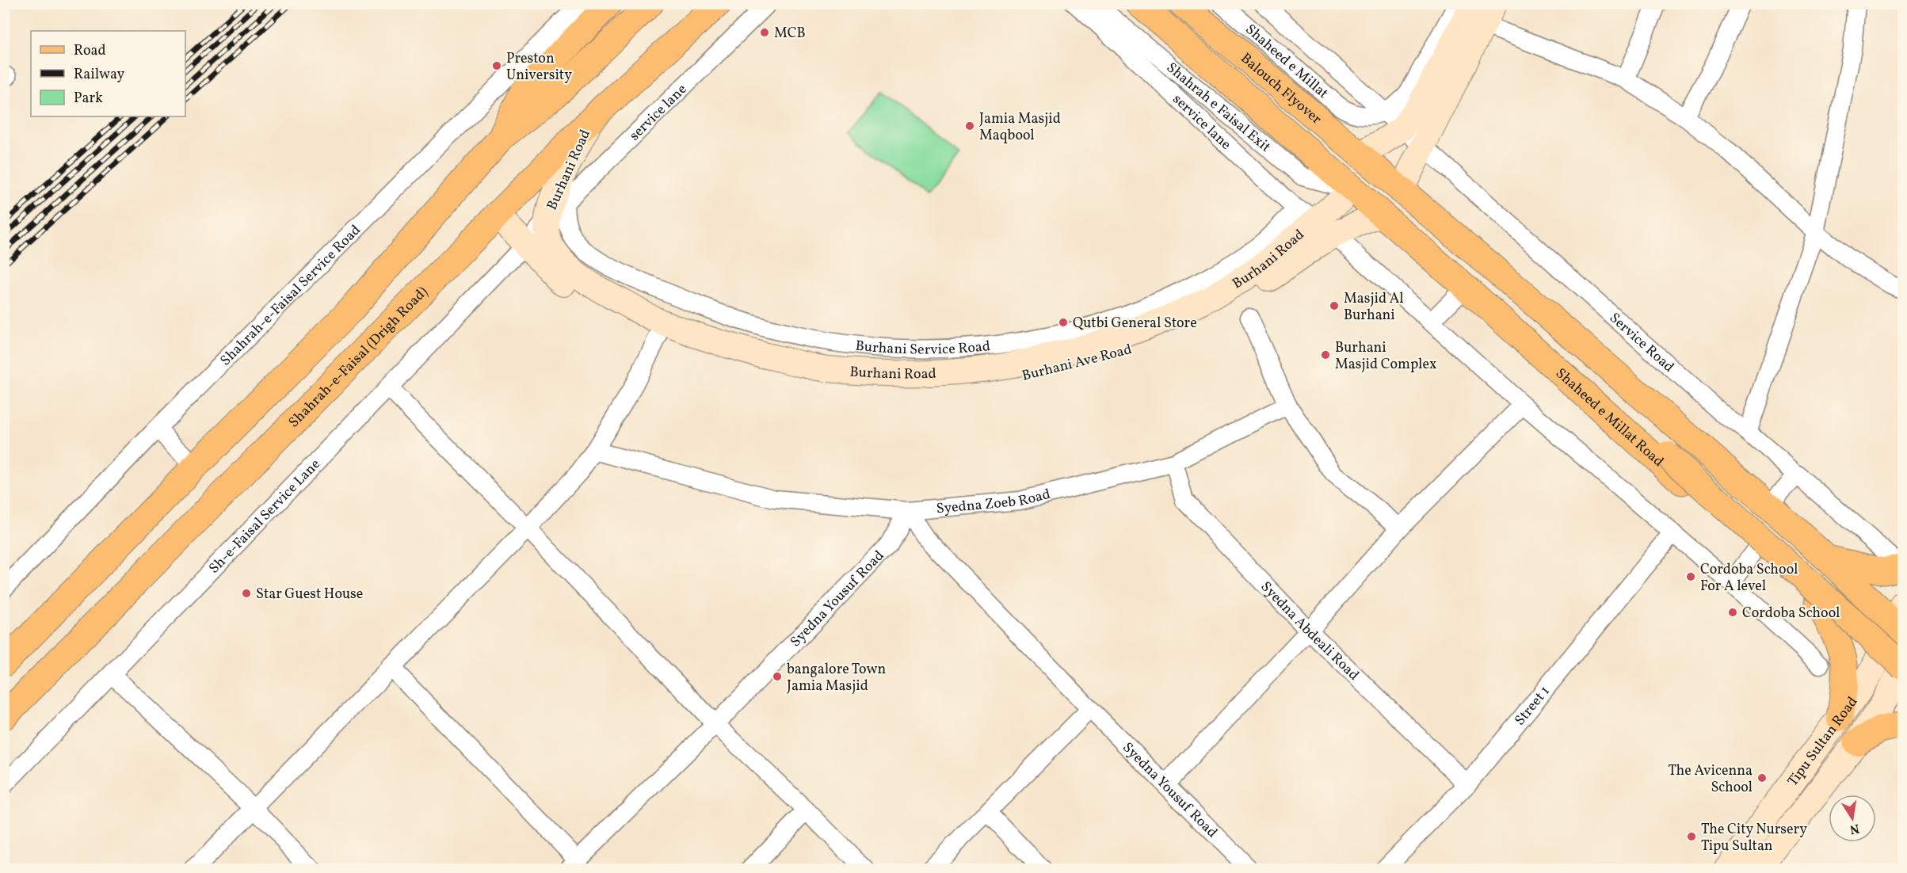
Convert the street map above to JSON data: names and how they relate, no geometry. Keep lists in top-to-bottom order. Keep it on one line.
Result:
{"streets":{"main road":["Balouch Flyover","Shahrah-e-Faisal (Drigh Road)","Shaheed e Millat Road"],"street":["Shaheed e Millat","Shahrah e Faisal Exit","service lane","Burhani Road","Shahrah-e-Faisal Service Road","Service Road","Burhani Service Road","Burhani Ave Road","Syedna Zoeb Road","Sh-e-Faisal Service Lane","Syedna Yousuf Road","Syedna Abdeali Road","Street 1","Tipu Sultan Road"]},"crossings":[["Shaheed e Millat","Service Road"],["Balouch Flyover","Shaheed e Millat Road"],["Shahrah e Faisal Exit","Burhani Road"],["Shahrah e Faisal Exit","Shaheed e Millat Road"],["service lane","Burhani Road"],["service lane","Burhani Service Road"],["service lane","Burhani Ave Road"],["service lane","Sh-e-Faisal Service Lane"],["service lane","Street 1"],["Burhani Road","Shahrah-e-Faisal (Drigh Road)"],["Burhani Road","Burhani Ave Road"],["Burhani Road","Shaheed e Millat Road"],["Burhani Ave Road","Shaheed e Millat Road"],["Shaheed e Millat Road","Tipu Sultan Road"],["Syedna Zoeb Road","Syedna Yousuf Road"],["Syedna Zoeb Road","Syedna Abdeali Road"],["Syedna Abdeali Road","Street 1"]],"places":["MCB","Preston University","Jamia Masjid Maqbool","Masjid Al Burhani","Qutbi General Store","Burhani Masjid Complex","Cordoba School For A level","Star Guest House","Cordoba School","bangalore Town Jamia Masjid","The Avicenna School","The City Nursery Tipu Sultan"],"legend":["Road","Railway","Park"],"north":"bottom"}
